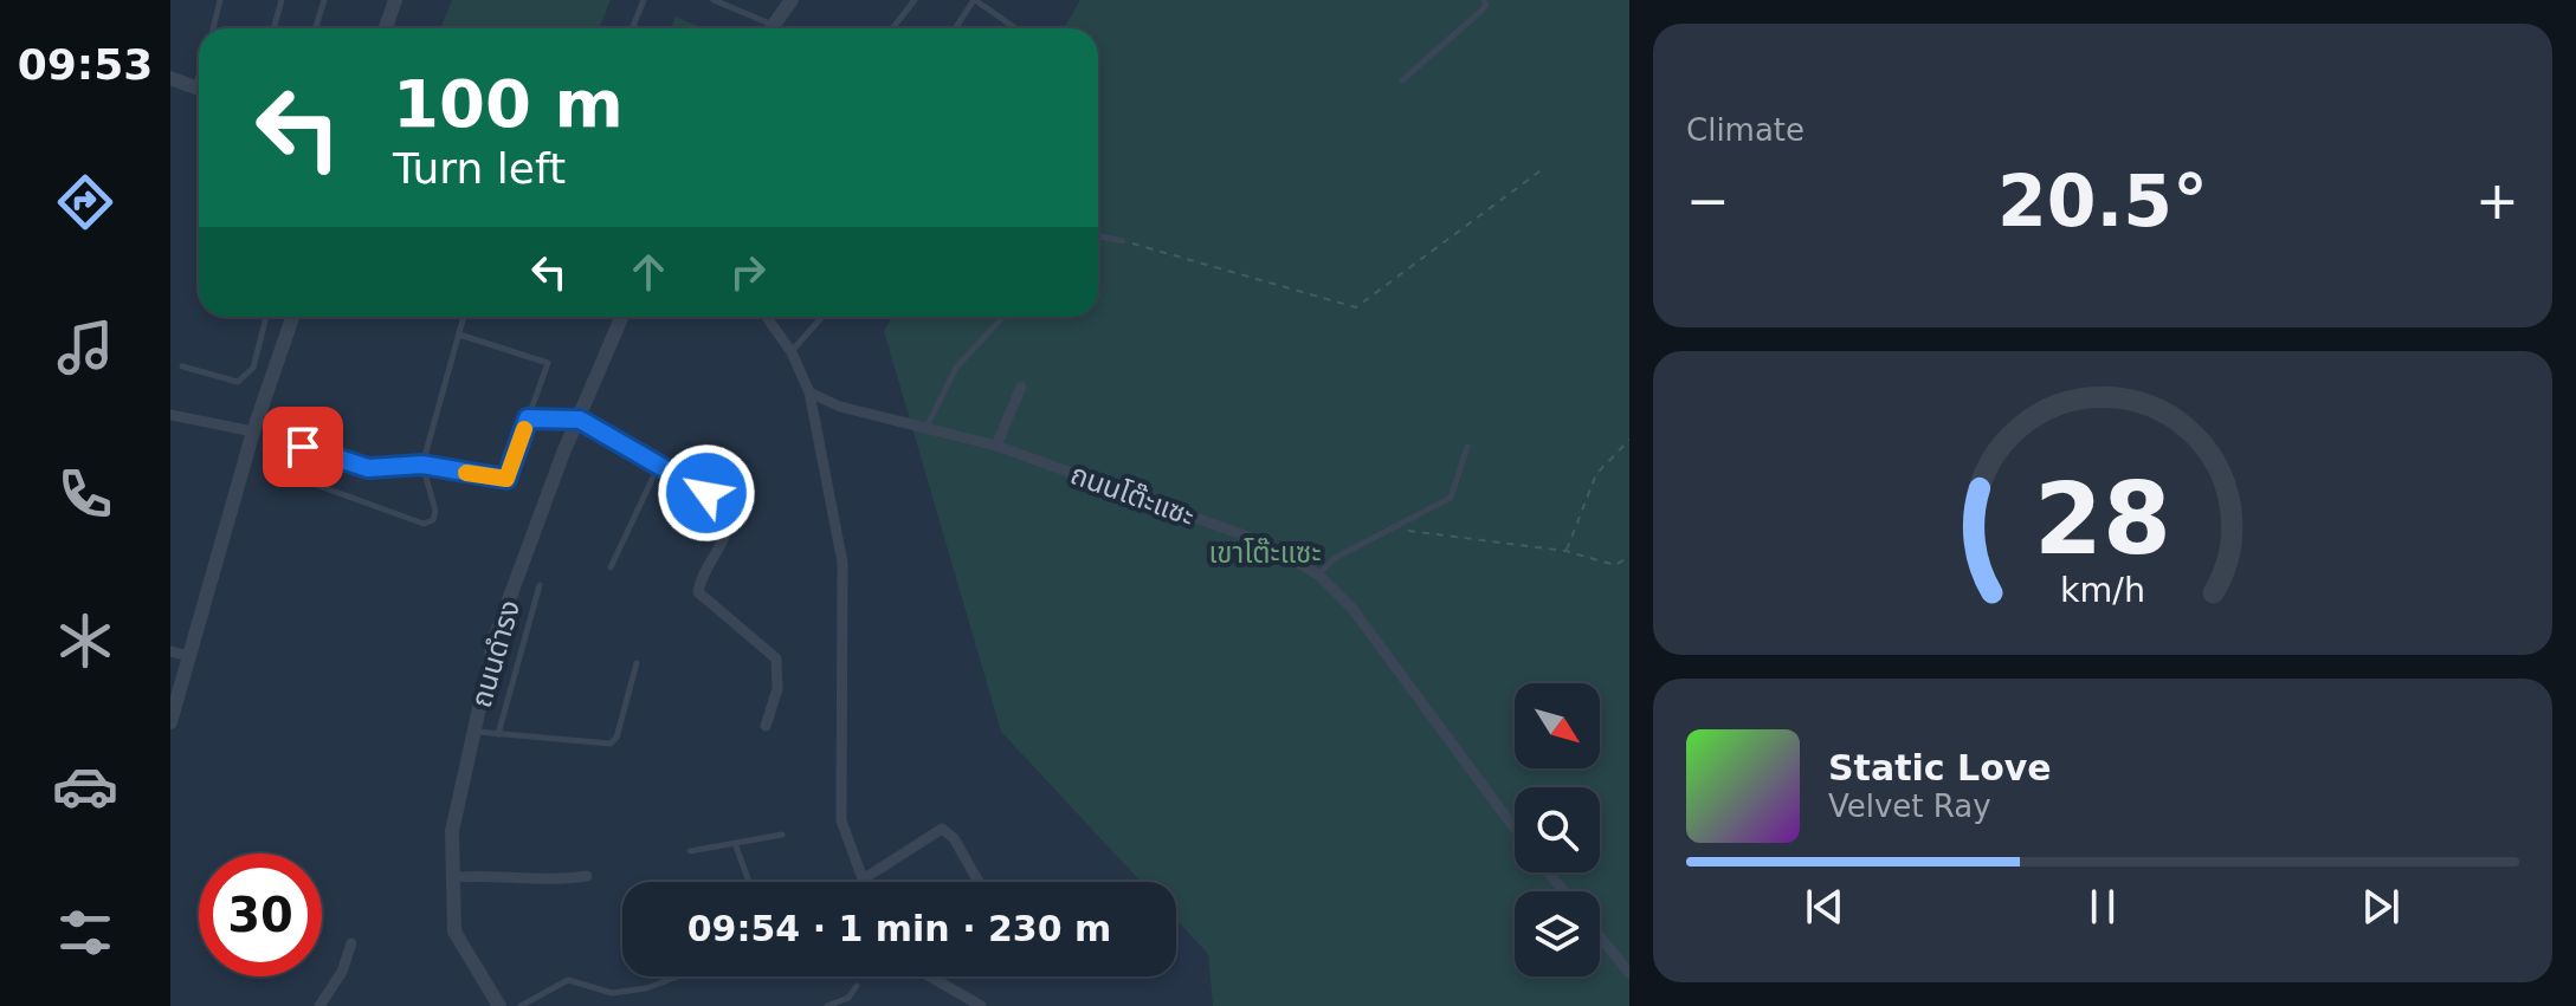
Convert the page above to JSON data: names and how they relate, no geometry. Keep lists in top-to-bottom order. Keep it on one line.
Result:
{"streets":{"street":["ถนนโต๊ะแซะ","ถนนดำรง"]},"parks":["เขาโต๊ะแซะ"],"north":"bottom right","page":{"tabs":"09:53","tile":"Climate","turn":["100 m","Turn left"],"heat":["−","20.5°","+"],"song":["Static Love","Velvet Ray"],"limit":"30","trip":"09:54 · 1 min · 230 m","gauge":["28","km/h"]}}
